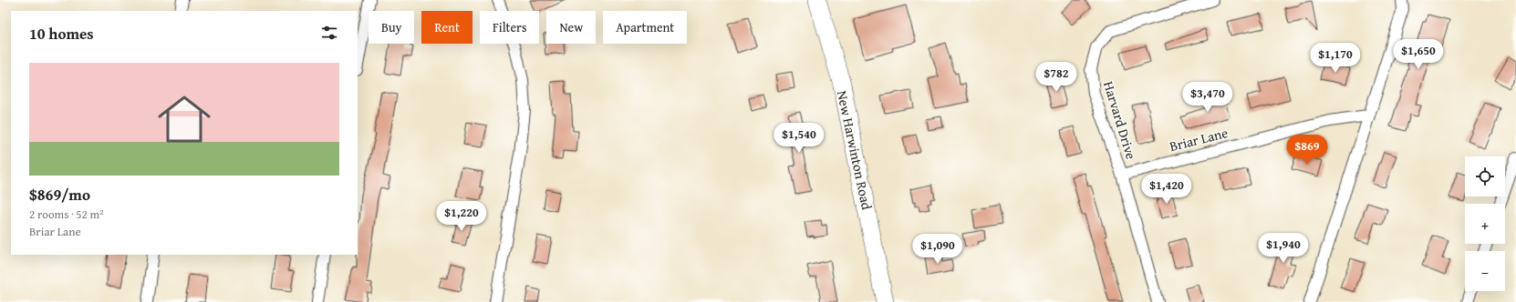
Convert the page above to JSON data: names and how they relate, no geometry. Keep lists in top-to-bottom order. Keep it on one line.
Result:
{"streets":{"main road":["New Harwinton Road"],"street":["Harvard Drive","Briar Lane"]},"crossings":[["Harvard Drive","Briar Lane"]],"page":{"chip":["Buy","Rent","Filters","New","Apartment"],"heading":"10 homes","price":["$1,650","$1,170","$782","$3,470","$1,540","$869","$1,420","$1,220","$1,940","$1,090"],"list":[{"name":"$869/mo","note":"2 rooms · 52 m² · Briar Lane"}],"map_buttons":["+","−"]}}
